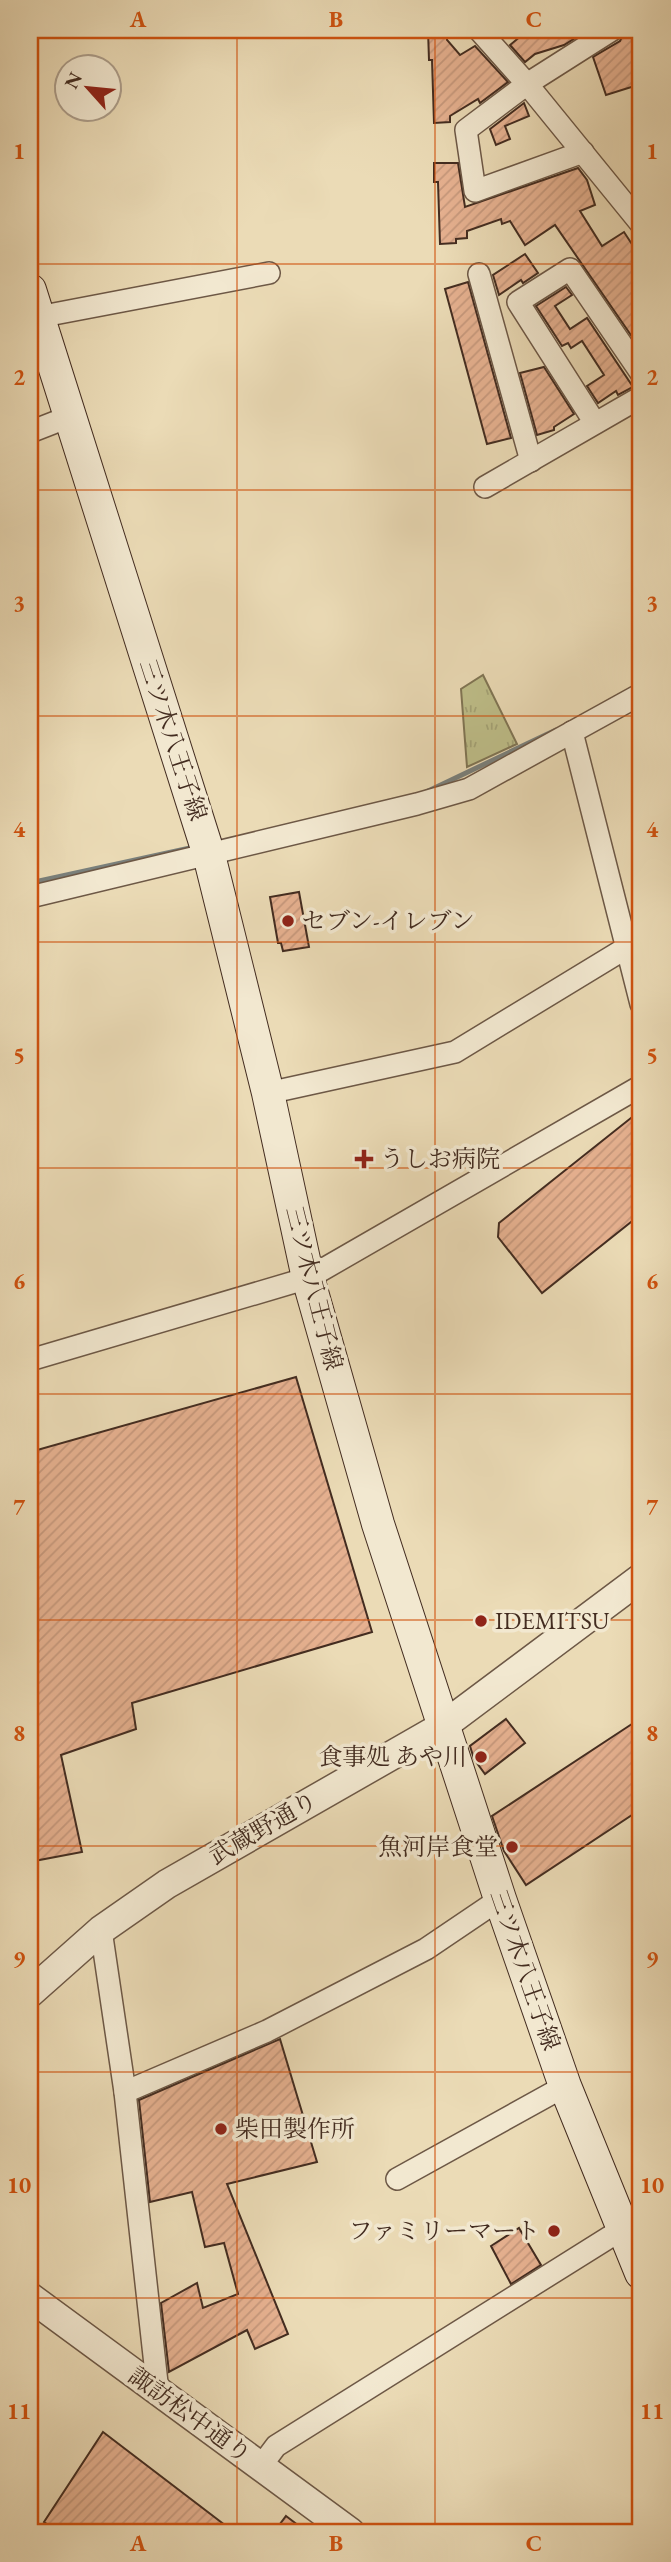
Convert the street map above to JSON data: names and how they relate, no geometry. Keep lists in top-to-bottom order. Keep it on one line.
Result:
{"streets":{"main road":["三ツ木八王子線"],"street":["武蔵野通り","諏訪松中通り"]},"crossings":[["三ツ木八王子線","武蔵野通り"]],"places":{"other":["セブン-イレブン","IDEMITSU","食事処 あや川","魚河岸食堂","柴田製作所","ファミリーマート"],"health":["うしお病院"]},"north":"top left","grid":{"columns":["A","B","C"],"rows":["1","2","3","4","5","6","7","8","9","10","11"]}}
